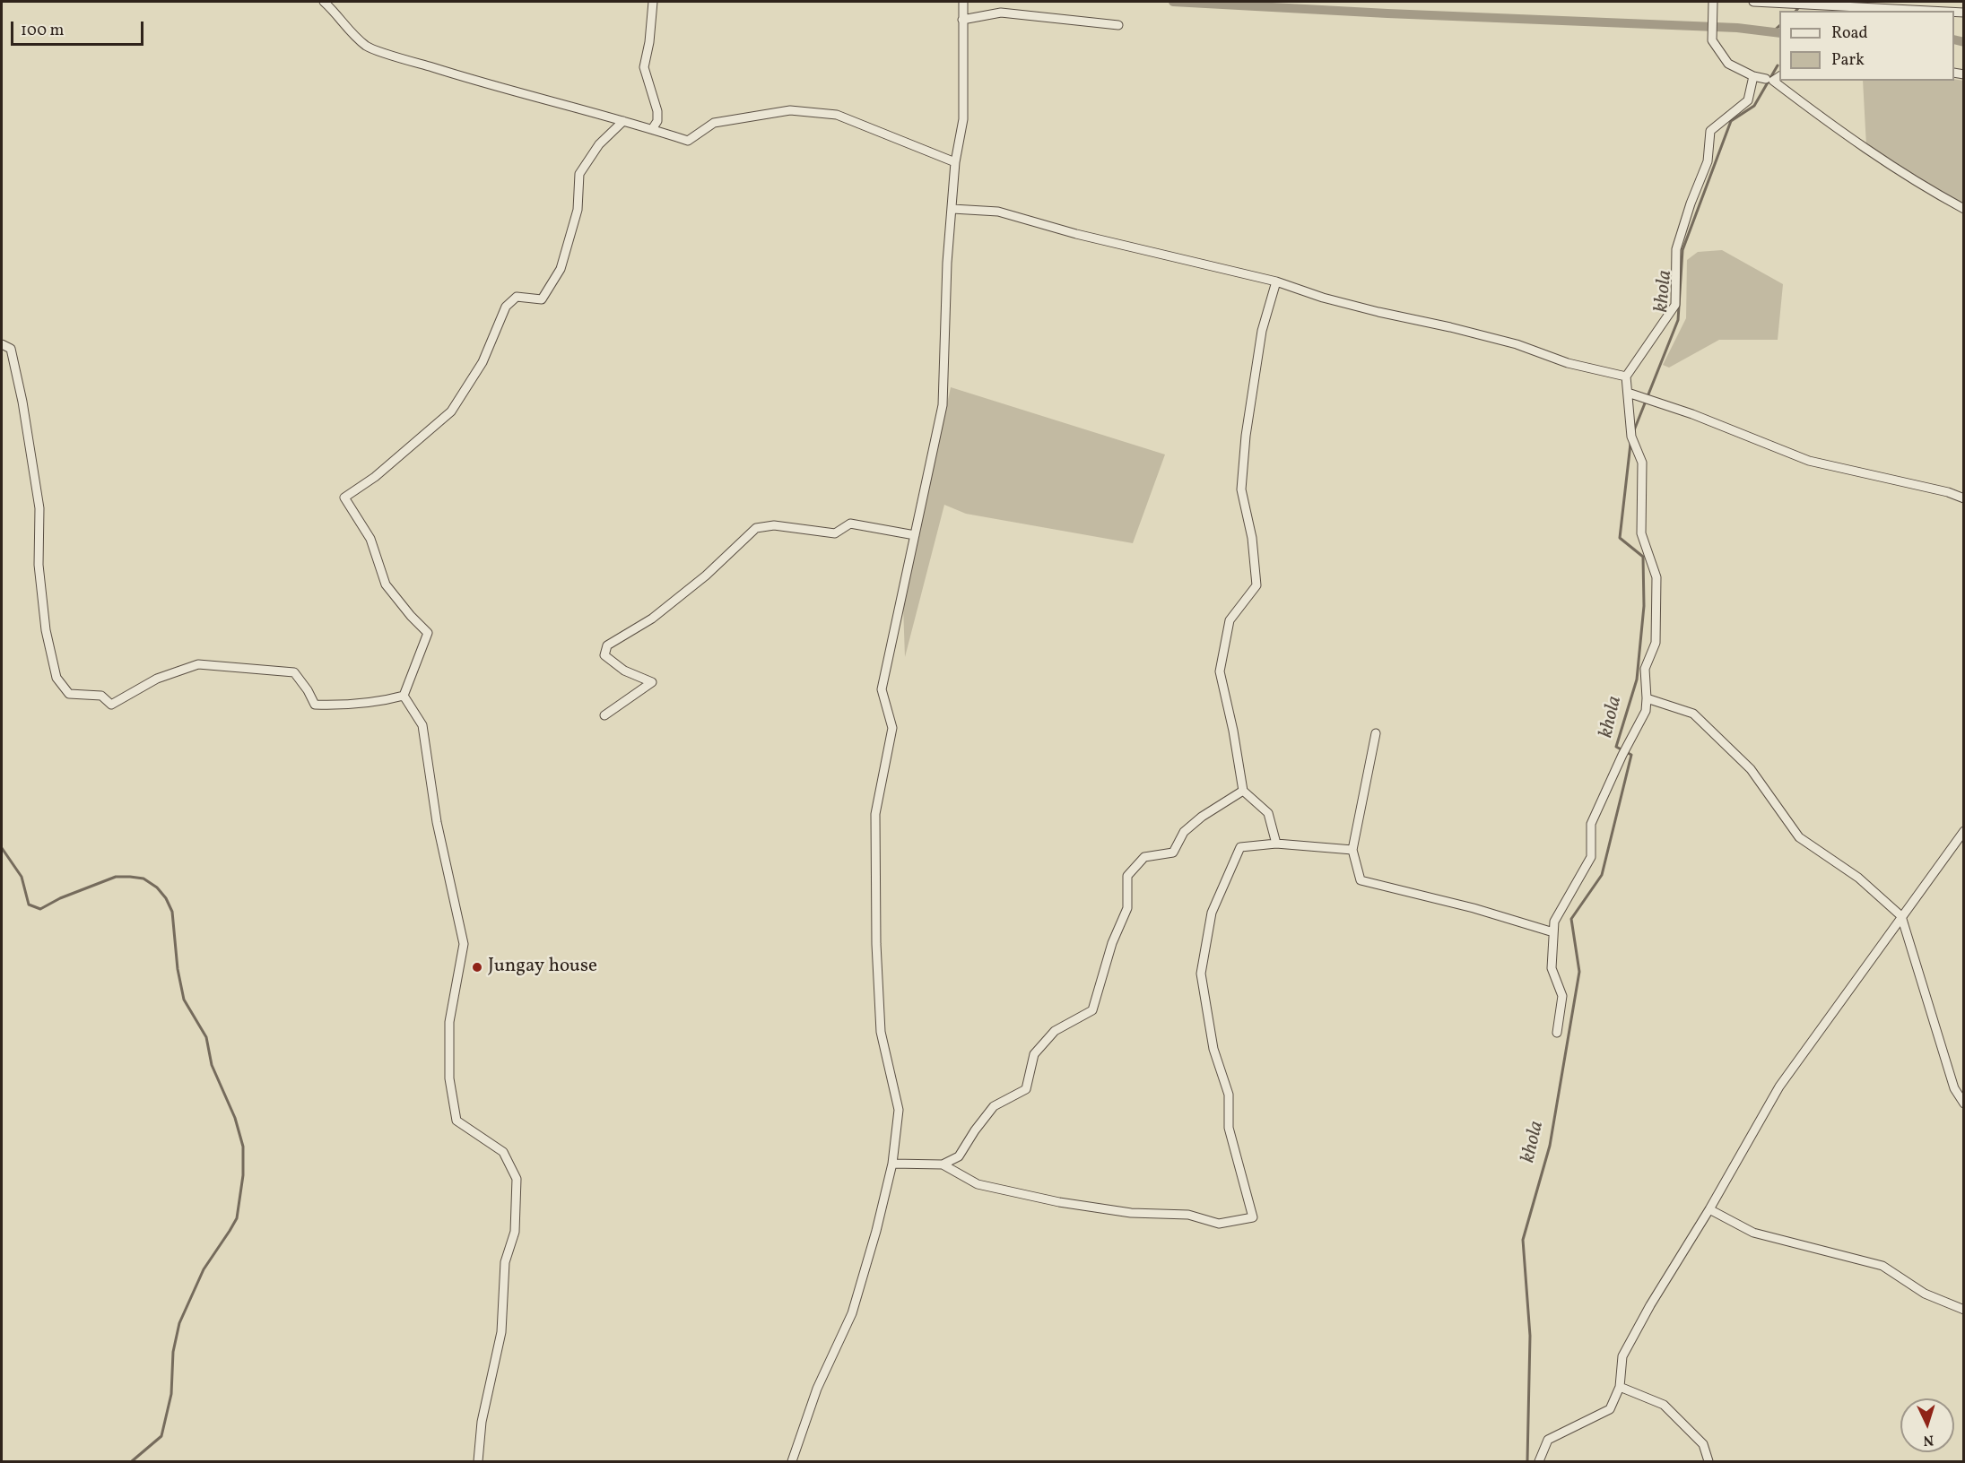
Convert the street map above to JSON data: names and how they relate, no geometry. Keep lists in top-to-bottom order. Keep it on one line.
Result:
{"water":["khola"],"places":["Jungay house"],"legend":["Road","Park"],"scale_bar":"100 m","north":"bottom"}
